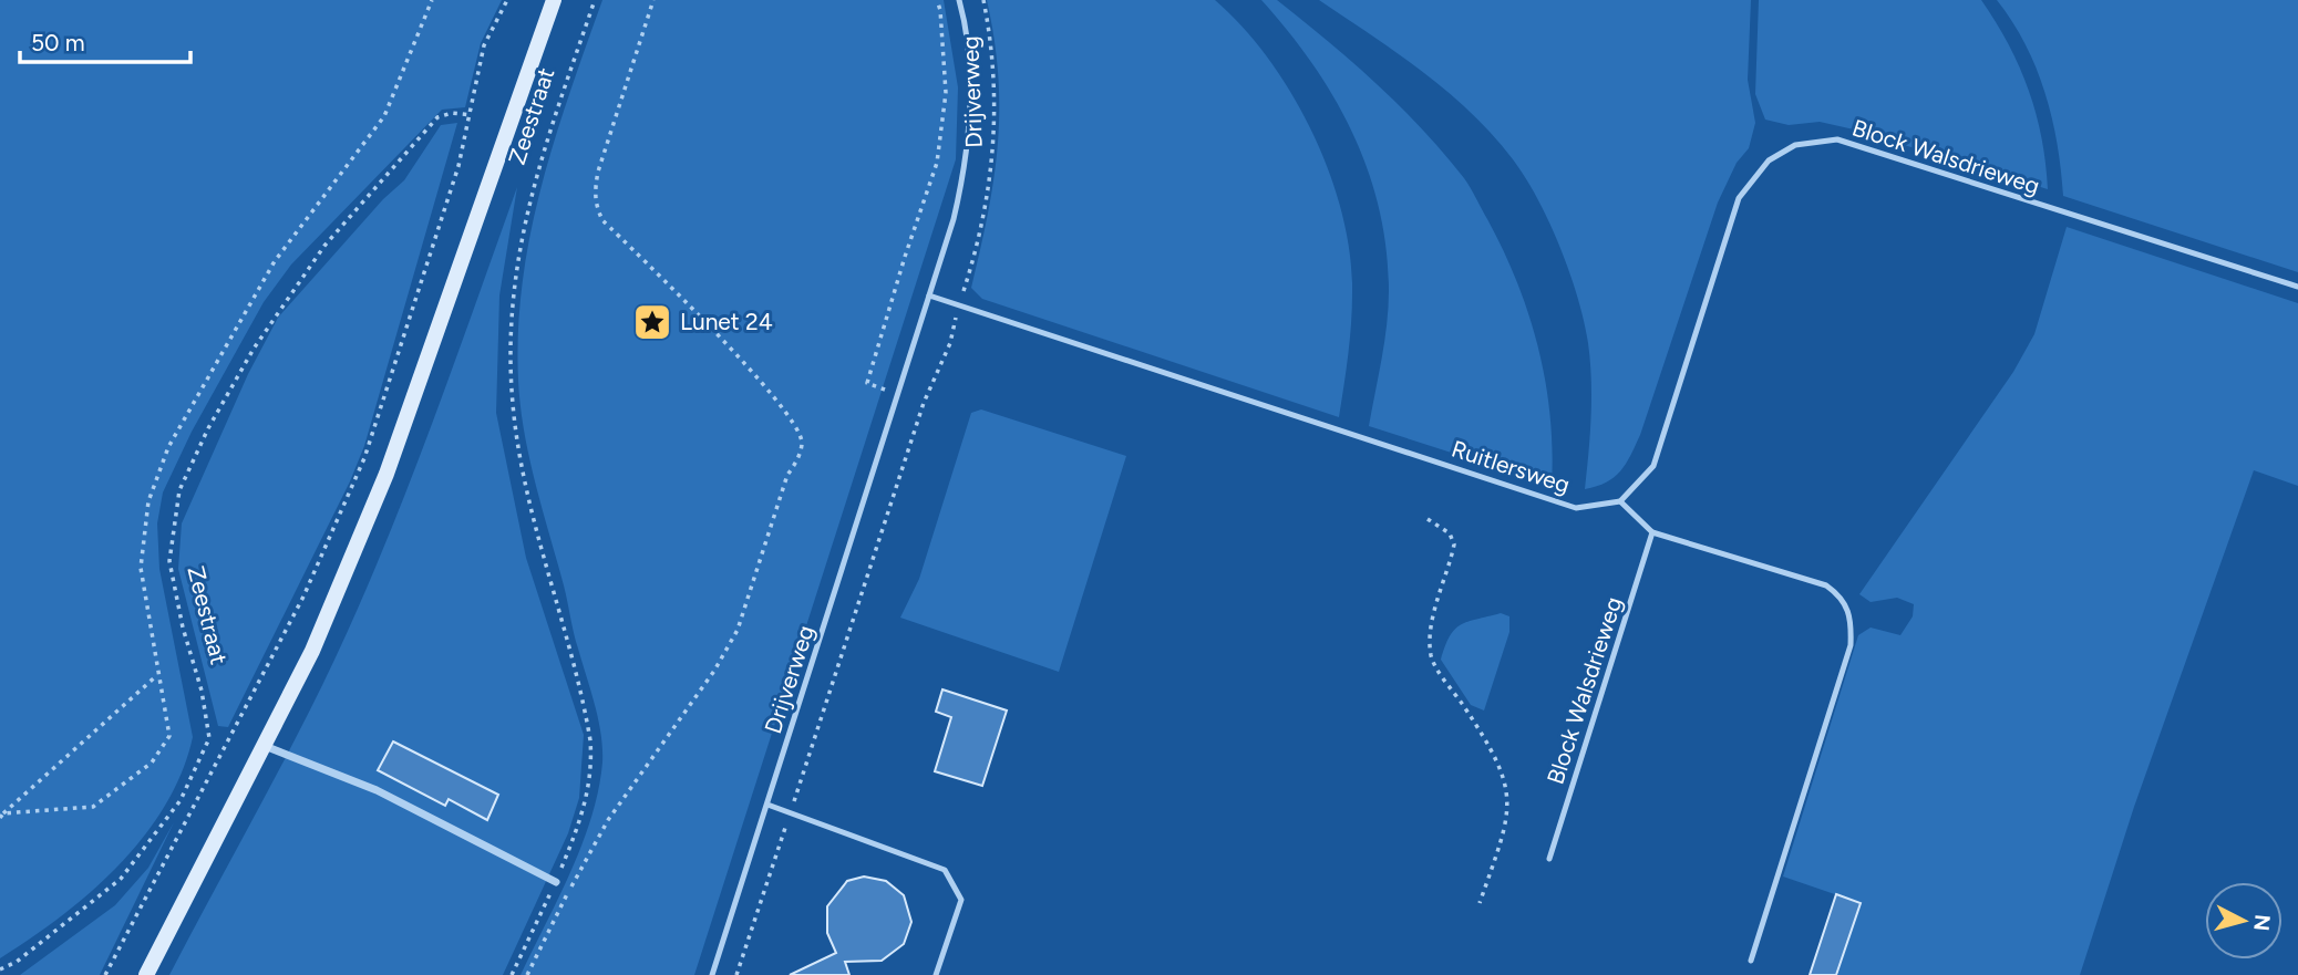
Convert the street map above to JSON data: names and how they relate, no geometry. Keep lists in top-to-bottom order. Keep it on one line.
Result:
{"streets":{"main road":["Zeestraat"],"lane":["Drijverweg","Block Walsdrieweg","Ruitlersweg"]},"crossings":[["Drijverweg","Ruitlersweg"],["Block Walsdrieweg","Ruitlersweg"]],"places":{"place":["Lunet 24"]},"scale_bar":"50 m","north":"right"}
